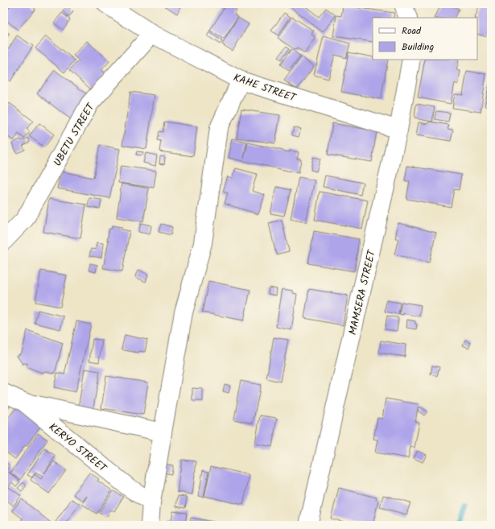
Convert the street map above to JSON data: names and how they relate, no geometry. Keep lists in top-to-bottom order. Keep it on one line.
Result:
{"streets":{"street":["KAHE STREET","UBETU STREET","MAMSERA STREET","KERYO STREET"]},"crossings":[["KAHE STREET","UBETU STREET"],["KAHE STREET","MAMSERA STREET"]],"legend":["Road","Building"]}
